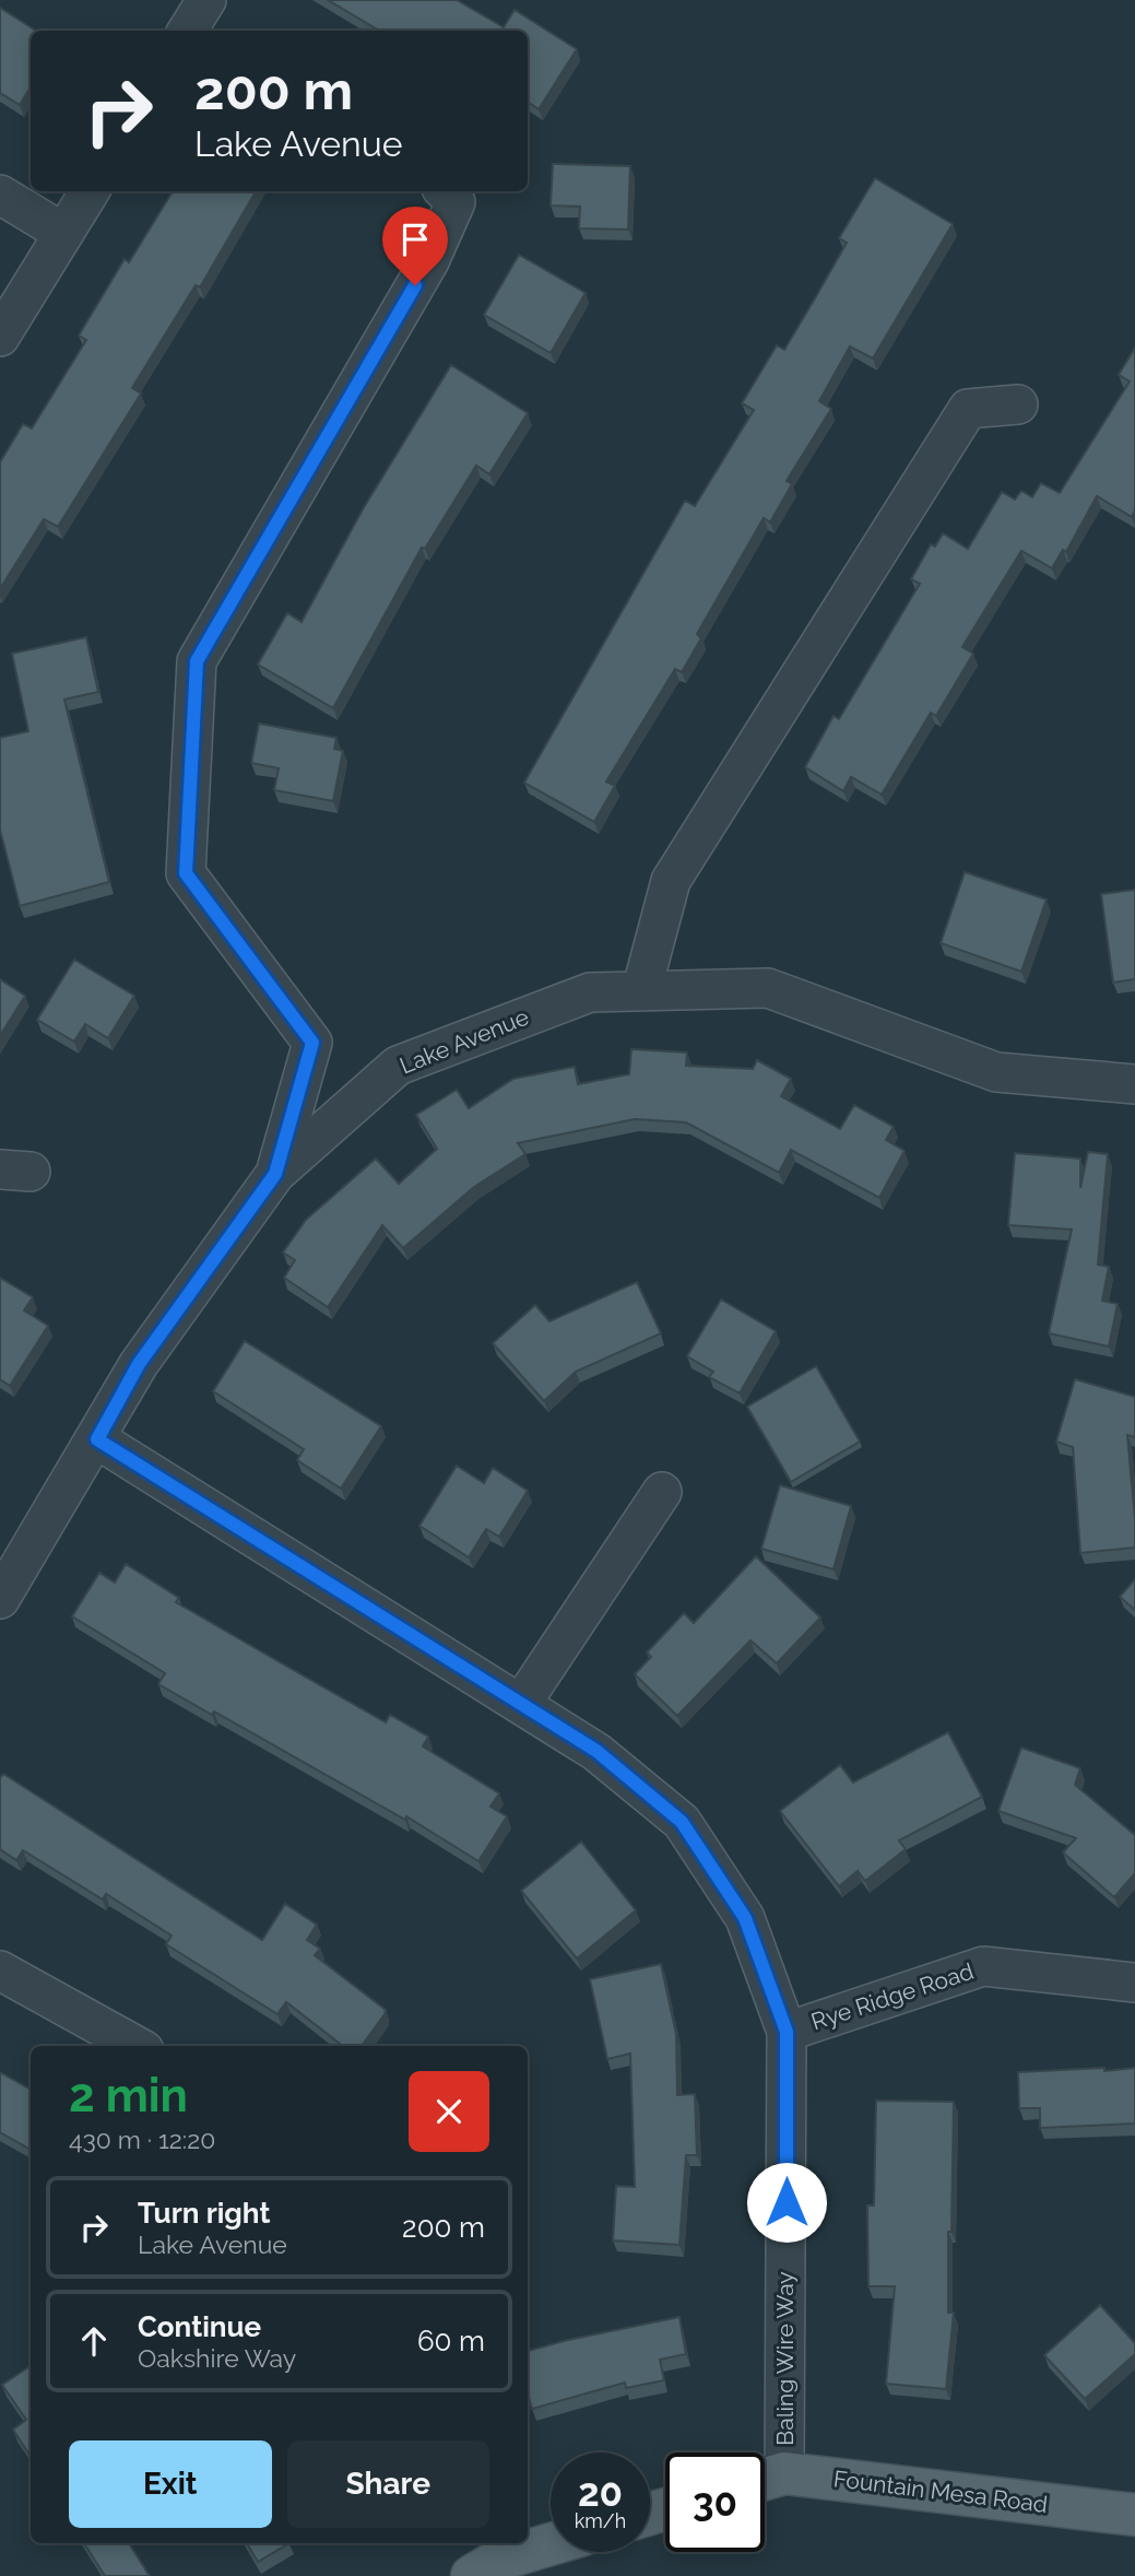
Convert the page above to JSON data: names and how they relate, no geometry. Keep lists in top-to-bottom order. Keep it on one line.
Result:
{"streets":{"main road":["Fountain Mesa Road"],"street":["Lake Avenue","Rye Ridge Road","Baling Wire Way"]},"crossings":[["Lake Avenue","Baling Wire Way"],["Rye Ridge Road","Baling Wire Way"],["Baling Wire Way","Fountain Mesa Road"]],"page":{"turn":["200 m","Lake Avenue"],"heading":["2 min","430 m · 12:20"],"list":[{"name":"Turn right","note":"Lake Avenue","value":"200 m"},{"name":"Continue","note":"Oakshire Way","value":"60 m"}],"buttons":["Exit","Share"],"speed":"20 km/h","limit":"30"}}
